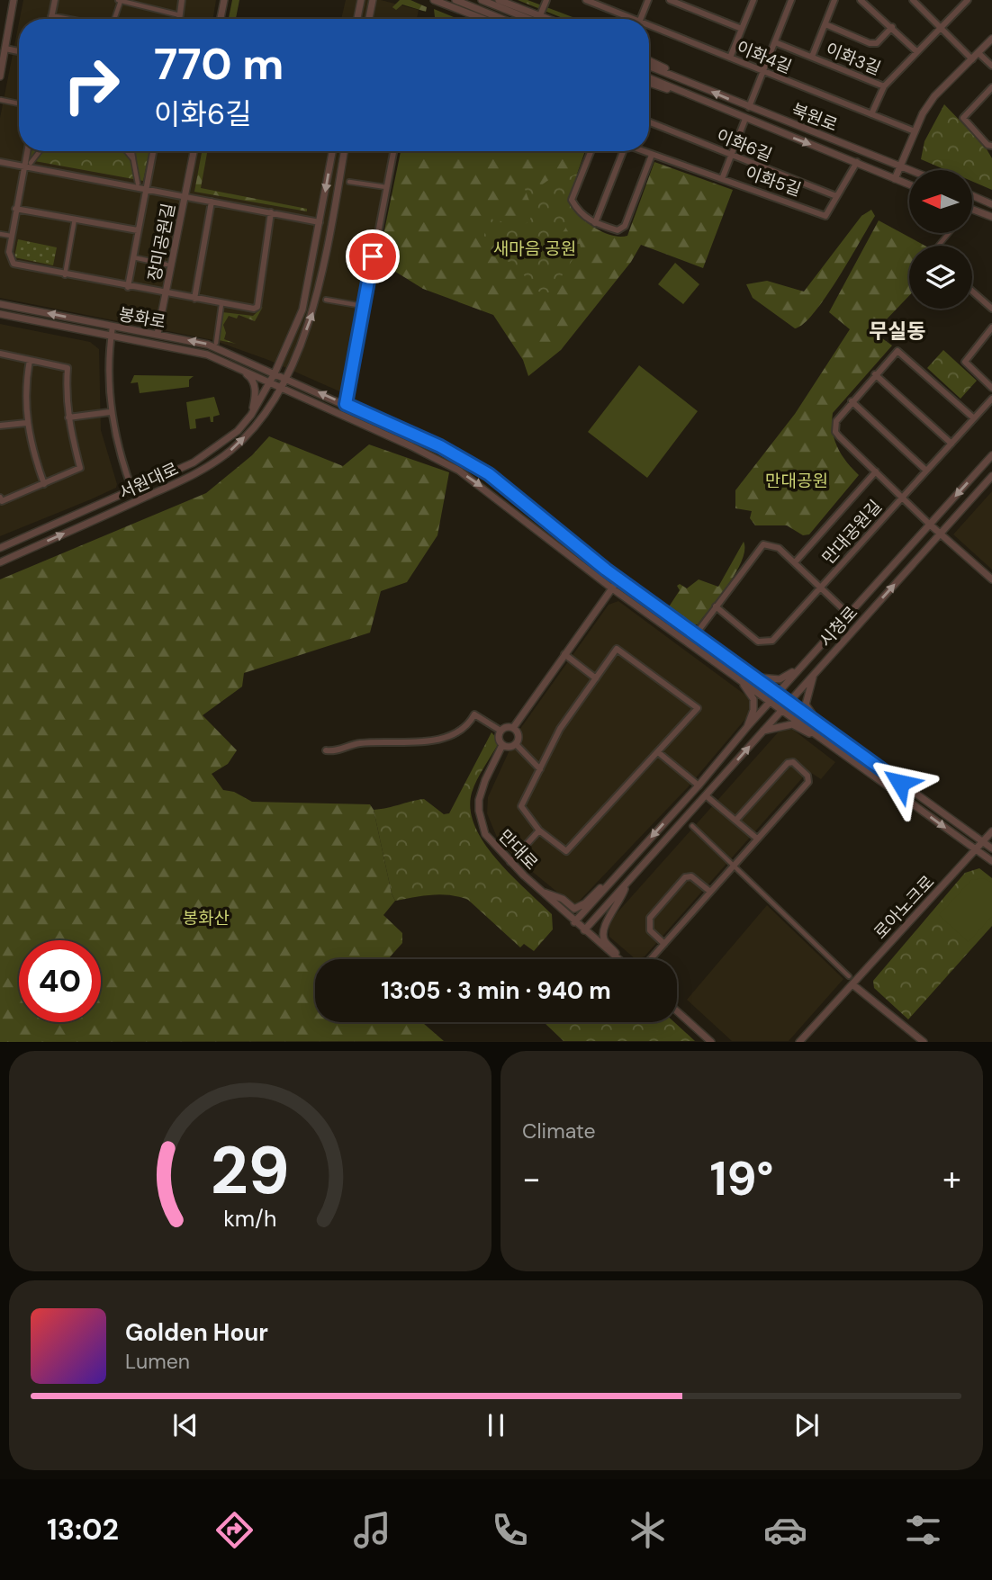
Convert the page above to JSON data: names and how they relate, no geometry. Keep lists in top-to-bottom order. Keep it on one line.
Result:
{"streets":{"street":["이화4길","이화3길","북원로","이화6길","이화5길","장미공원길","봉화로","서원대로","만대공원길","시청로","만대로","로아노크로"]},"crossings":[["이화4길","이화3길"],["북원로","이화5길"],["이화6길","이화5길"],["장미공원길","봉화로"],["봉화로","서원대로"],["만대공원길","시청로"],["시청로","만대로"]],"districts":["무실동"],"parks":["새마음 공원","만대공원","봉화산"],"north":"left","page":{"turn":["770 m","이화6길"],"limit":"40","trip":"13:05 · 3 min · 940 m","tile":"Climate","heat":["−","19°","+"],"song":["Golden Hour","Lumen"],"tabs":"13:02","gauge":["29","km/h"]}}
